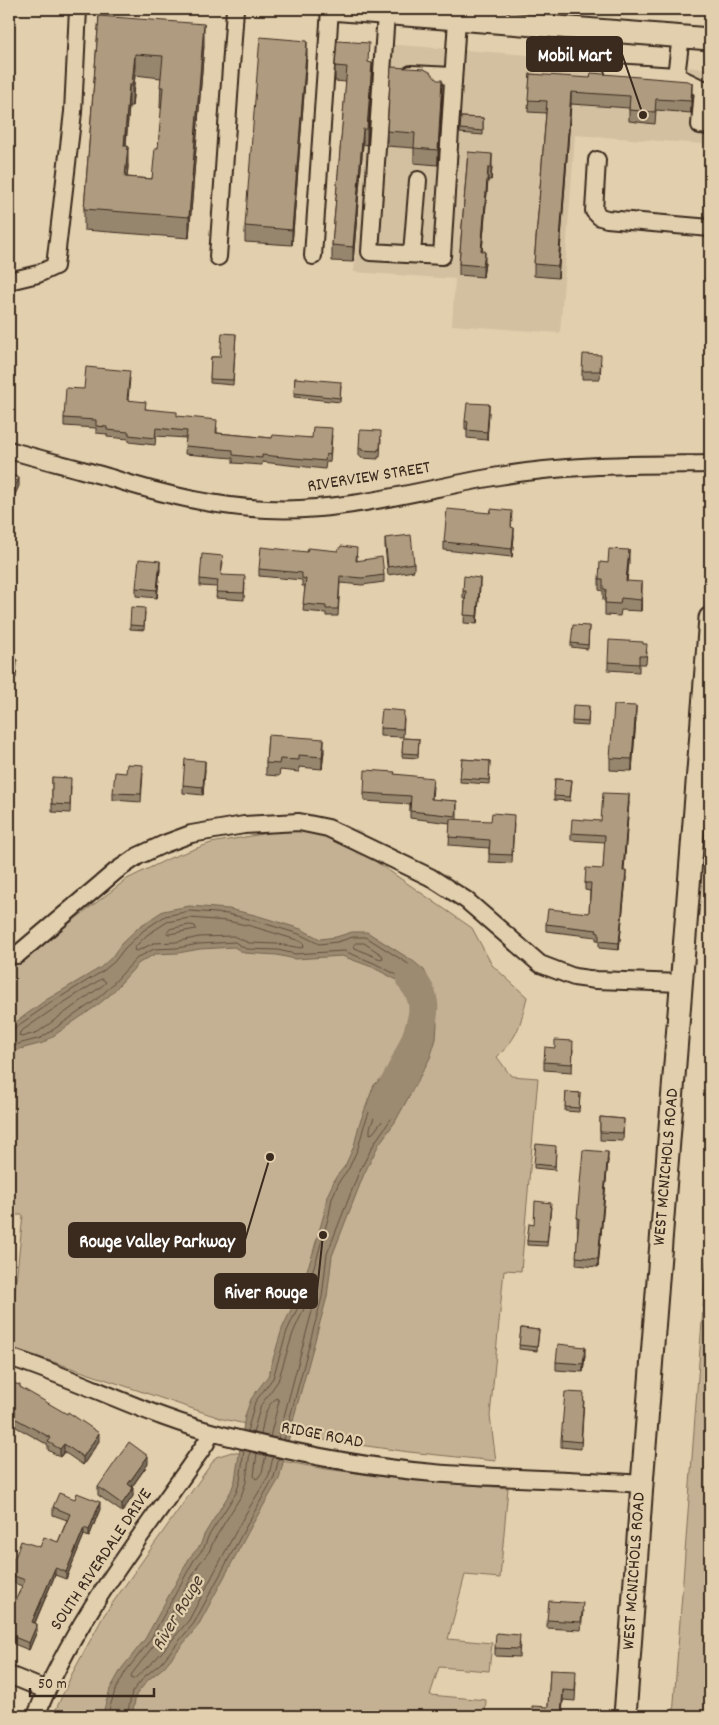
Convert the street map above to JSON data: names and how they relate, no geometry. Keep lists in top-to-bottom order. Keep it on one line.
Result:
{"streets":{"main road":["WEST MCNICHOLS ROAD"],"street":["RIVERVIEW STREET","RIDGE ROAD","SOUTH RIVERDALE DRIVE"]},"crossings":[["WEST MCNICHOLS ROAD","RIDGE ROAD"],["RIDGE ROAD","SOUTH RIVERDALE DRIVE"]],"water":["River Rouge"],"places":["Mobil Mart","Rouge Valley Parkway","River Rouge"],"scale_bar":"50 m"}
